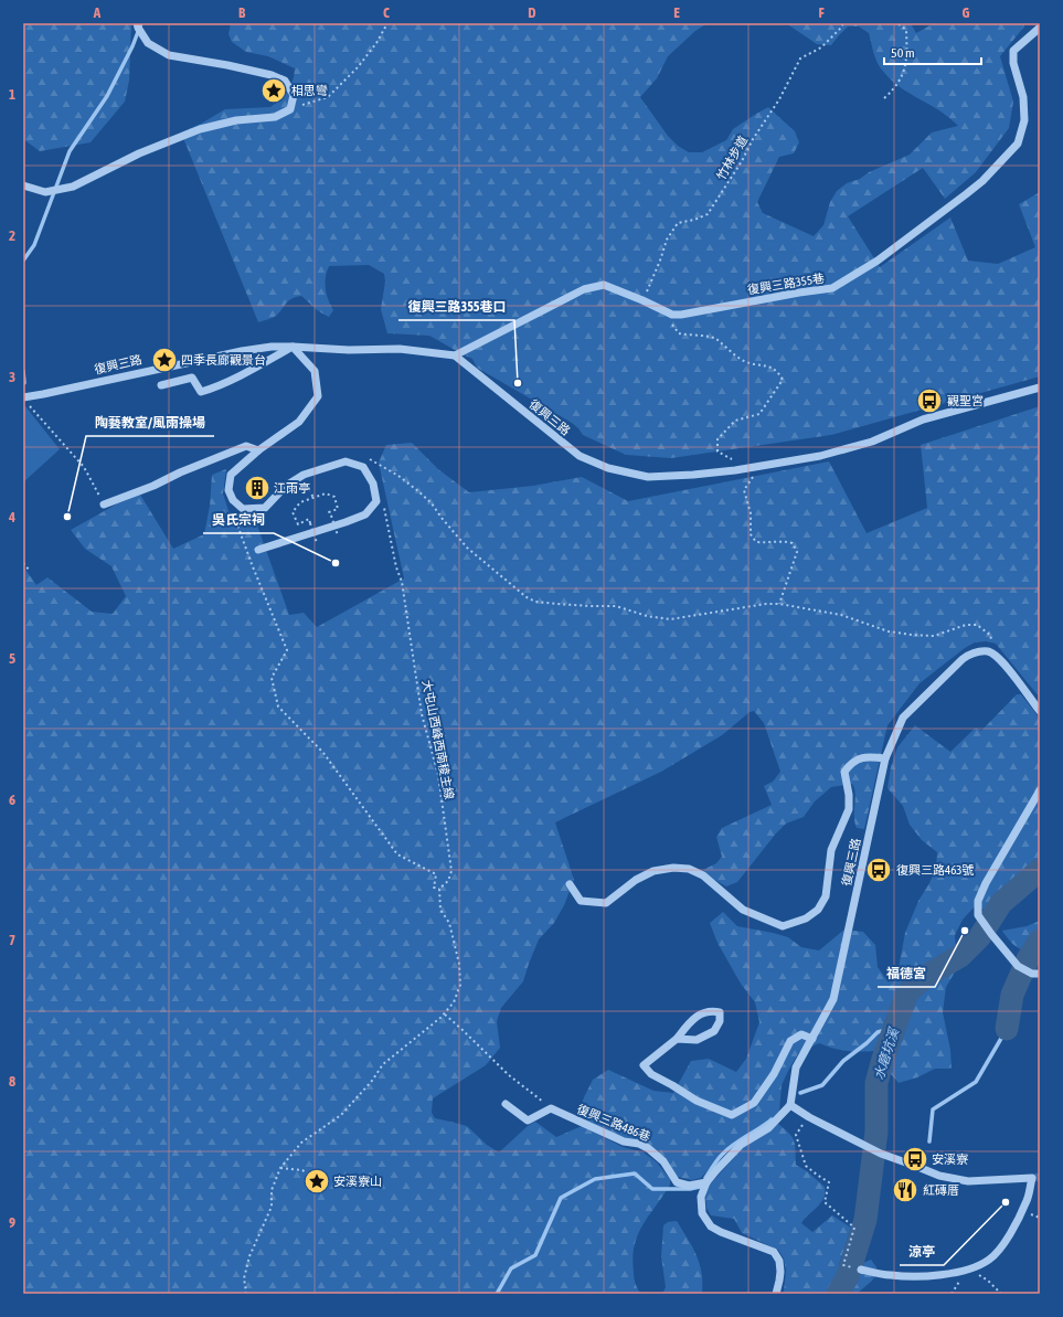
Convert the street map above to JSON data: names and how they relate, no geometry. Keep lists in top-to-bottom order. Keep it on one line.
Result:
{"streets":{"street":["復興三路355巷","復興三路","復興三路486巷"],"path":["竹林步道","大屯山西峰西南稜主線"]},"water":["水磨坑溪"],"places":{"place":["相思彎","四季長廊觀景台","安溪寮山"],"other":["復興三路355巷口","陶藝教室/風雨操場","吳氏宗祠","福德宮","涼亭"],"bus stop":["觀聖宮","復興三路463號","安溪寮"],"building":["江雨亭"],"restaurant":["紅磚厝"]},"scale_bar":"50 m","grid":{"columns":["A","B","C","D","E","F","G"],"rows":["1","2","3","4","5","6","7","8","9"]}}
